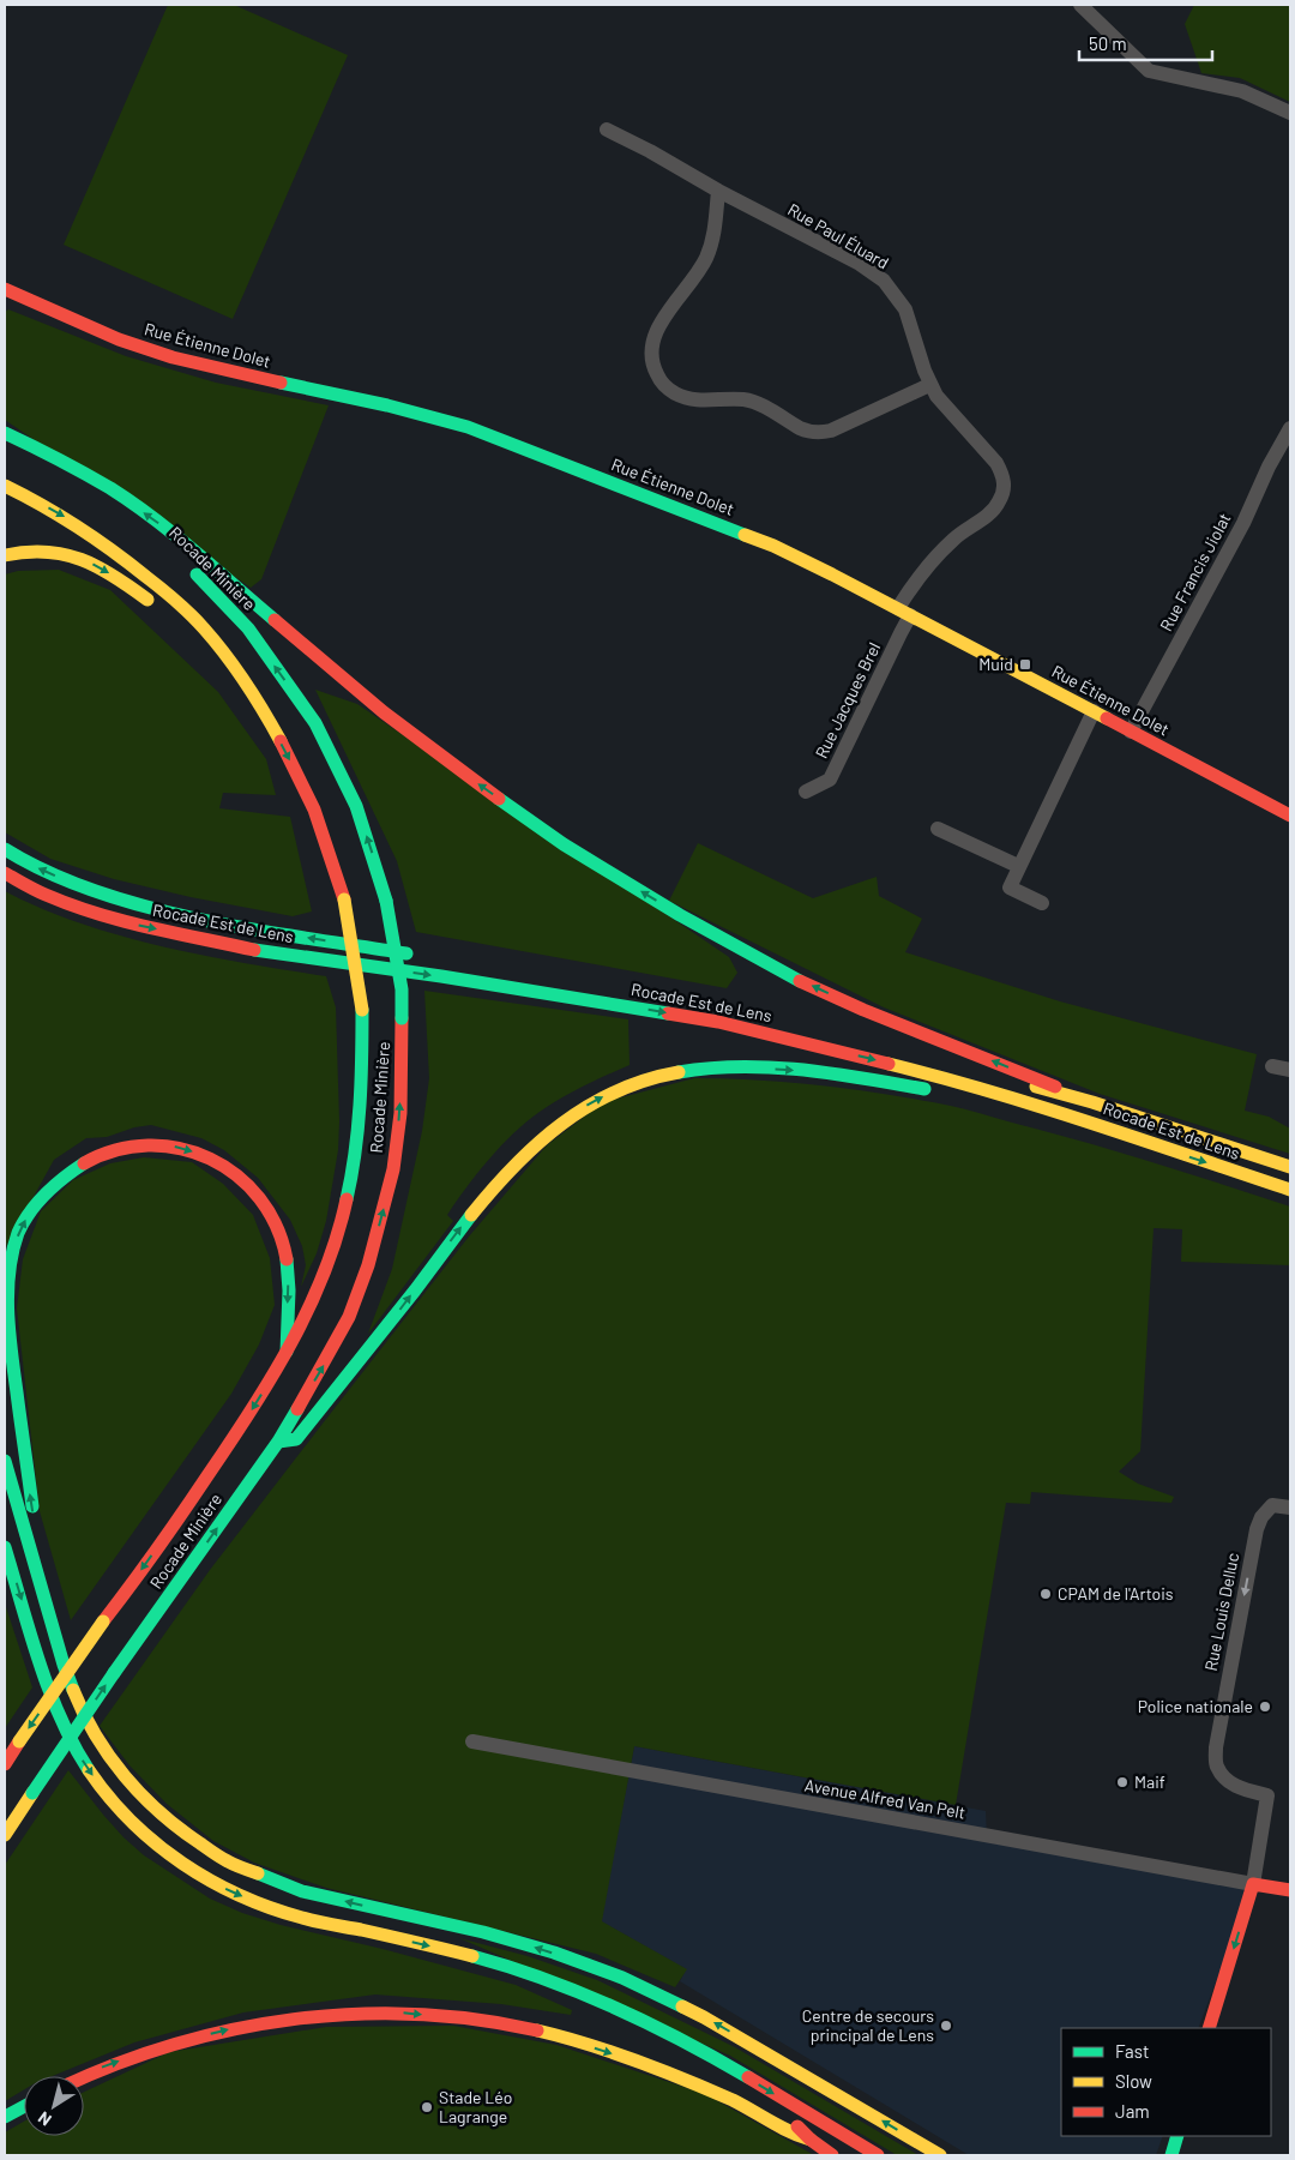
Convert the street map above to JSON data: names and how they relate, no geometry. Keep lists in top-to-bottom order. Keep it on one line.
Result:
{"streets":{"main road":["Rue Étienne Dolet","Rocade Minière","Rocade Est de Lens","Avenue Alfred Van Pelt"],"street":["Rue Paul Éluard","Rue Francis Jiolat","Rue Jacques Brel","Rue Louis Delluc"]},"crossings":[["Rue Paul Éluard","Rue Étienne Dolet"],["Rue Paul Éluard","Rue Jacques Brel"],["Rue Étienne Dolet","Rue Francis Jiolat"],["Rue Étienne Dolet","Rue Jacques Brel"],["Rue Louis Delluc","Avenue Alfred Van Pelt"]],"one_way":["Rue Louis Delluc"],"places":{"transit":["Muid"],"other":["CPAM de l'Artois","Police nationale","Maif","Centre de secours principal de Lens","Stade Léo Lagrange"]},"legend":["Fast","Slow","Jam"],"scale_bar":"50 m","north":"bottom left"}
